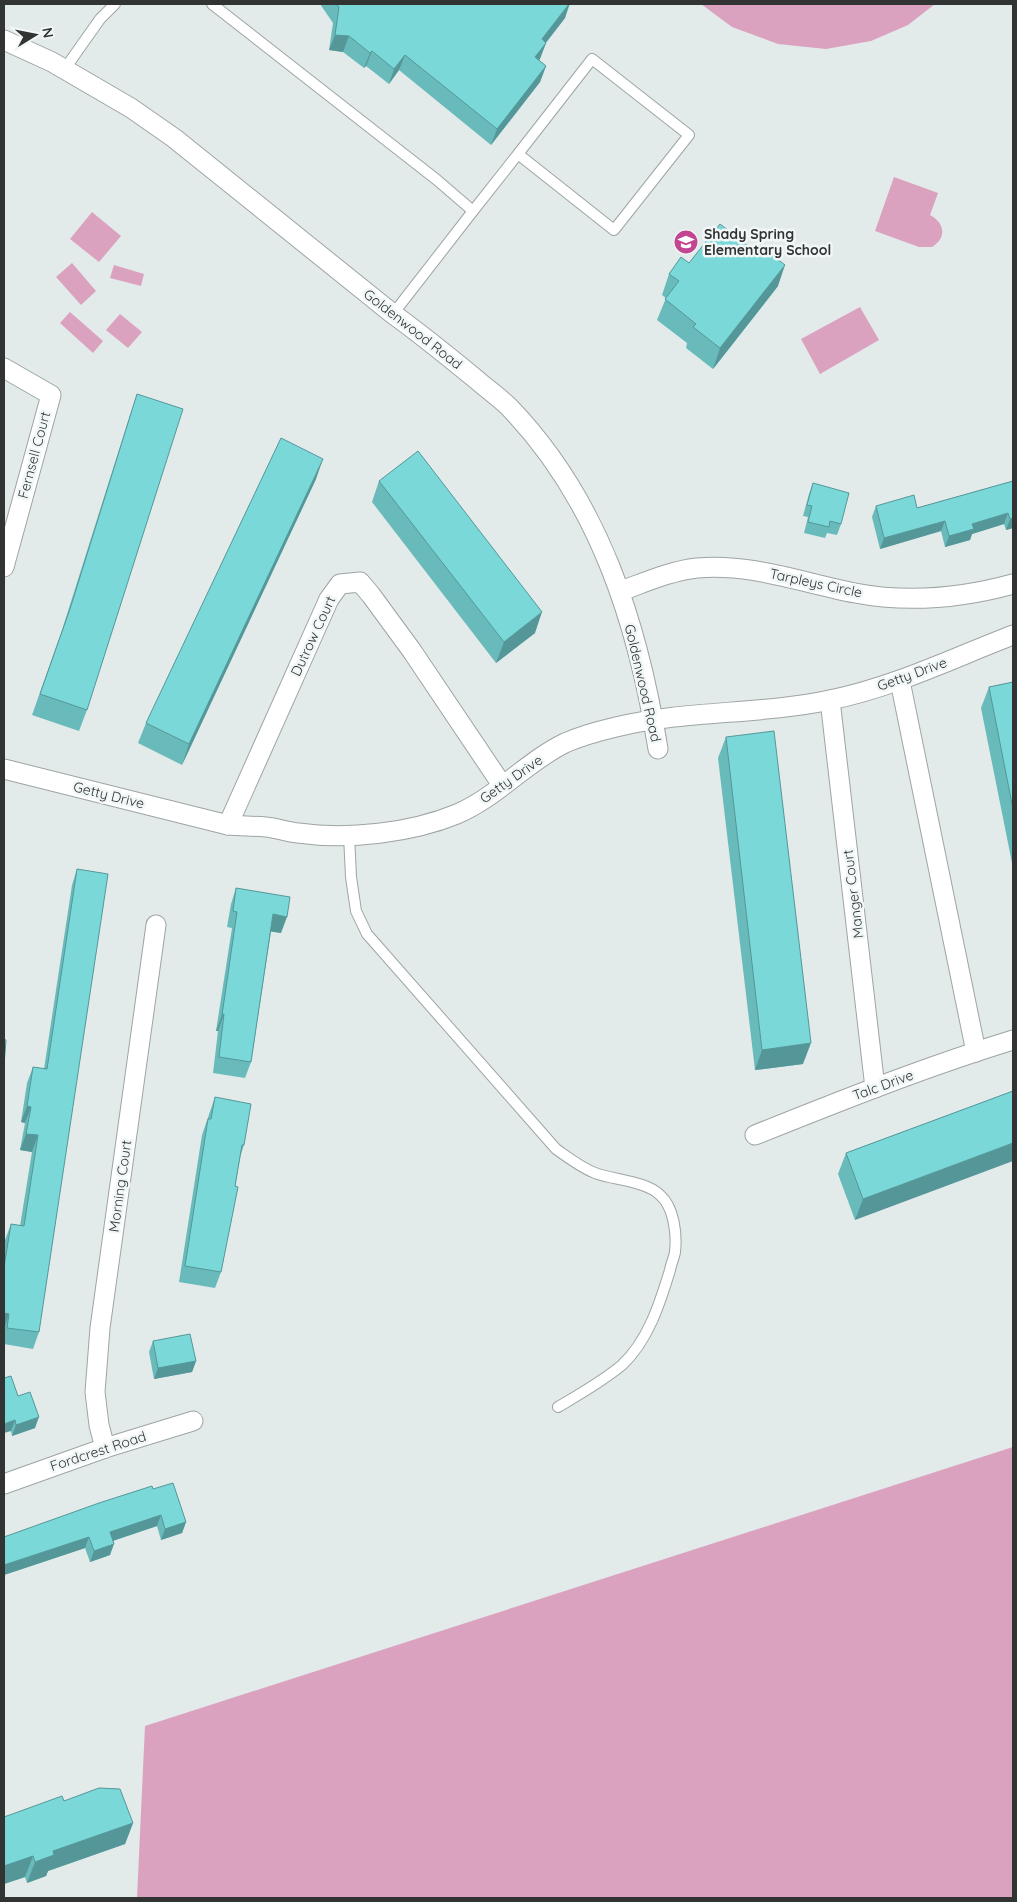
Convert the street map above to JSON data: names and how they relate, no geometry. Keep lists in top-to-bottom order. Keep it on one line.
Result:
{"streets":{"street":["Goldenwood Road","Fernsell Court","Tarpleys Circle","Dutrow Court","Getty Drive","Manger Court","Talc Drive","Morning Court","Fordcrest Road"]},"crossings":[["Goldenwood Road","Tarpleys Circle"],["Goldenwood Road","Getty Drive"],["Dutrow Court","Getty Drive"],["Getty Drive","Manger Court"],["Manger Court","Talc Drive"],["Morning Court","Fordcrest Road"]],"places":{"school or university":["Shady Spring Elementary School"]},"north":"right"}
